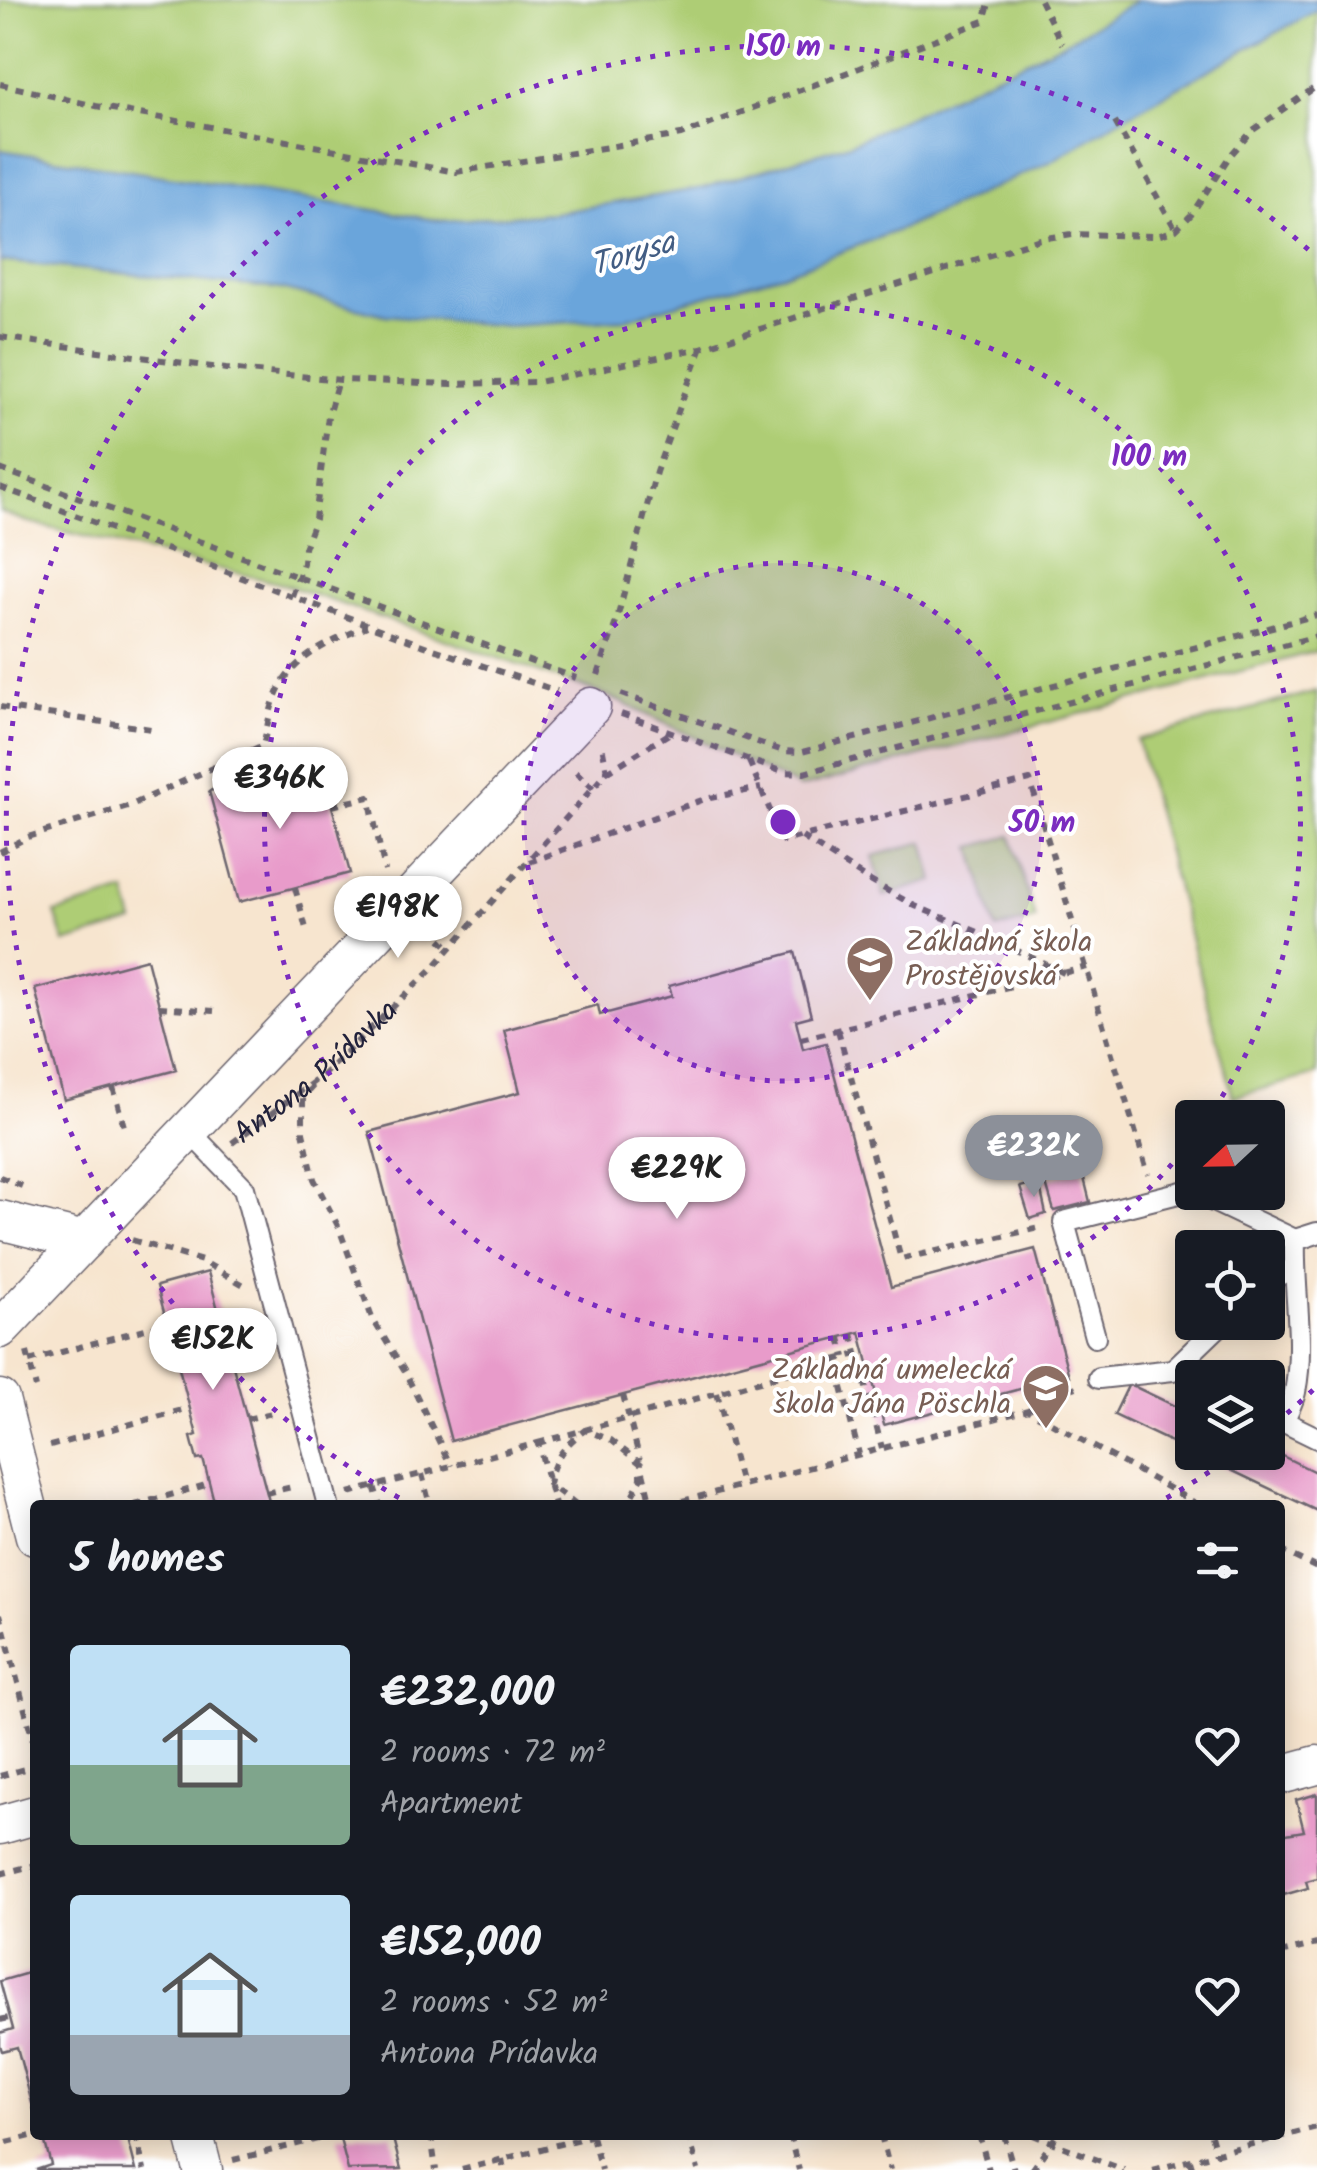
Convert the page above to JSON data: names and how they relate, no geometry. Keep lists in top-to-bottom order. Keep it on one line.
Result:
{"streets":{"street":["Antona Prídavka"]},"water":["Torysa"],"places":{"school or university":["Základná škola Prostějovská","Základná umelecká škola Jána Pöschla"]},"north":"left","page":{"price":["€346K","€198K","€232K","€229K","€152K"],"heading":"5 homes","list":[{"name":"€232,000","note":"2 rooms · 72 m² · Apartment"},{"name":"€152,000","note":"2 rooms · 52 m² · Antona Prídavka"}]},"rings":["150 m","100 m","50 m"]}
